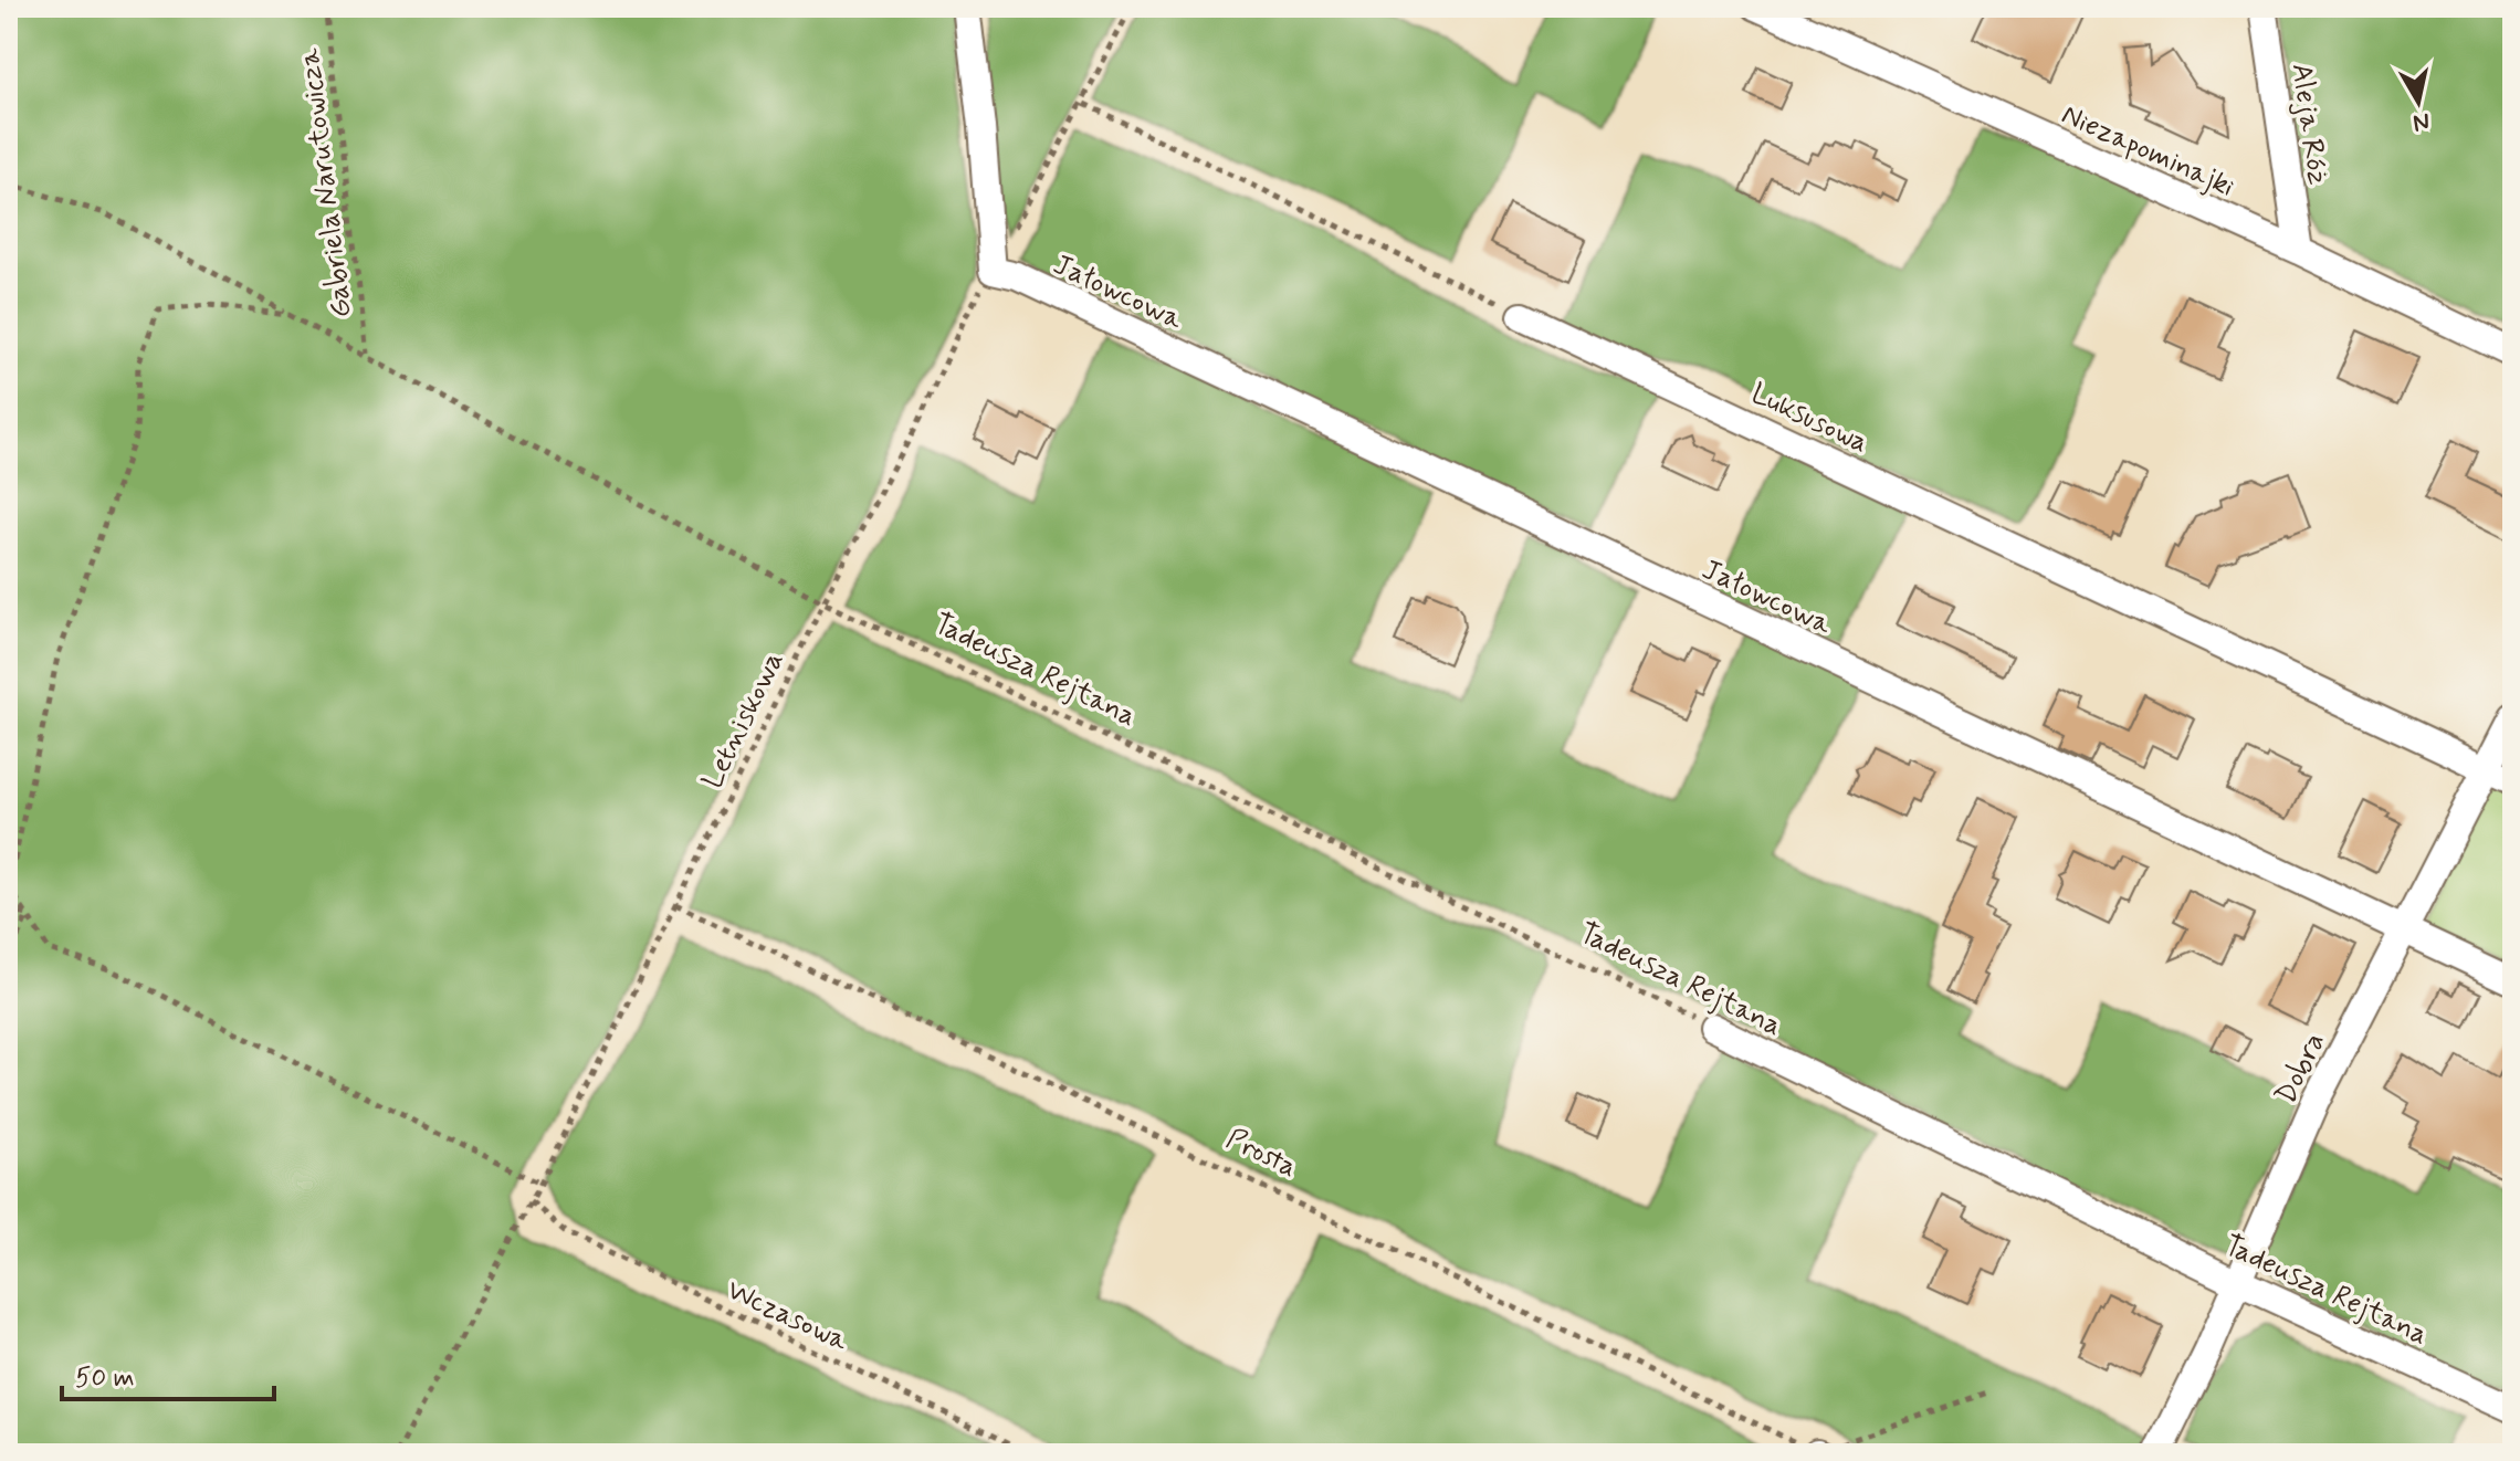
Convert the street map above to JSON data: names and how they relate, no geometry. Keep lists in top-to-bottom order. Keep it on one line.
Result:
{"streets":{"street":["Aleja Róż","Niezapominajki","Jałowcowa","Luksusowa","Tadeusza Rejtana","Dobra"],"path":["Gabriela Narutowicza","Letniskowa","Prosta","Wczasowa"]},"crossings":[["Aleja Róż","Niezapominajki"],["Gabriela Narutowicza","Tadeusza Rejtana"],["Jałowcowa","Letniskowa"],["Jałowcowa","Dobra"],["Luksusowa","Dobra"],["Tadeusza Rejtana","Letniskowa"],["Tadeusza Rejtana","Dobra"],["Letniskowa","Prosta"],["Letniskowa","Wczasowa"]],"scale_bar":"50 m","north":"bottom"}
